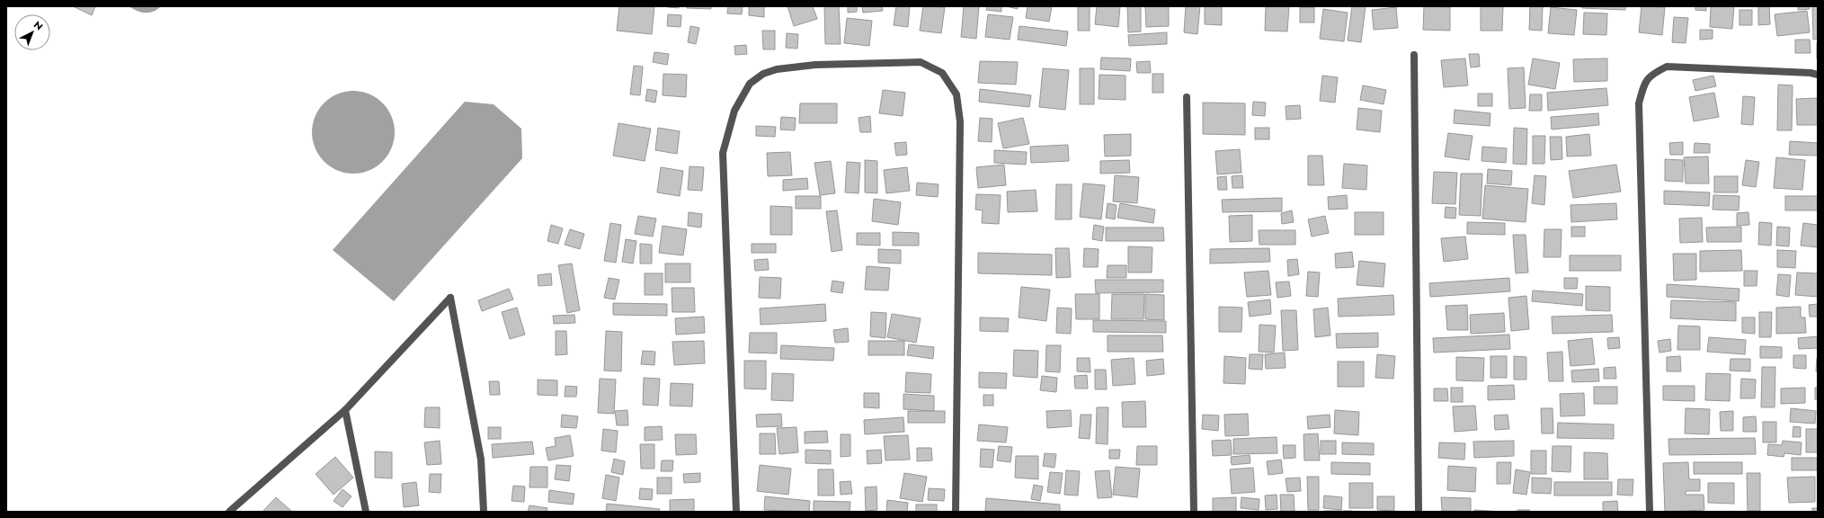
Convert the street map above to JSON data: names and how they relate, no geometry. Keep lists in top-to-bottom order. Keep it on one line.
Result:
{"north":"top right"}
